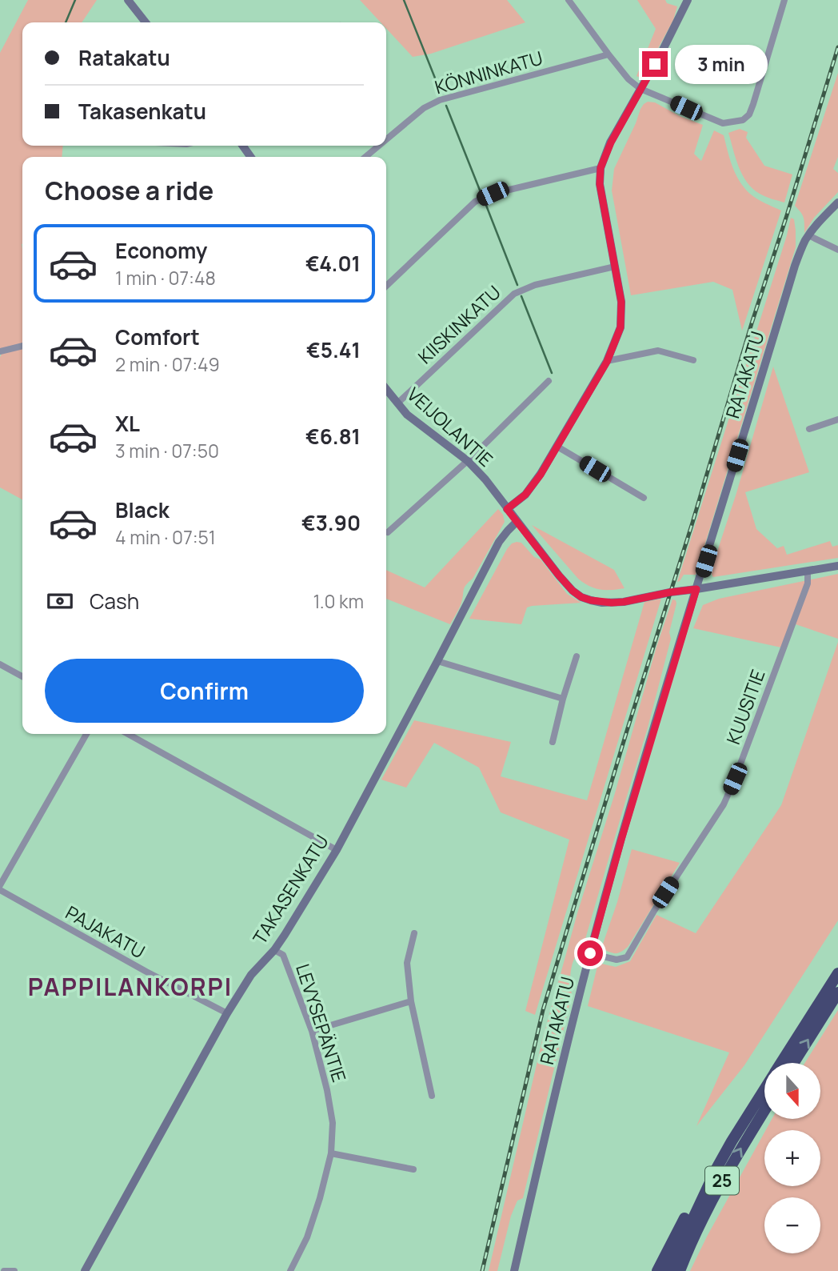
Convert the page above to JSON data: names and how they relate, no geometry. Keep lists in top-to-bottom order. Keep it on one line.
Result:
{"streets":{"highway":["25"],"street":["KÖNNINKATU","KIISKINKATU","RATAKATU","VEIJOLANTIE","KUUSITIE","TAKASENKATU","PAJAKATU","LEVYSEPÄNTIE"]},"crossings":[["KIISKINKATU","VEIJOLANTIE"],["RATAKATU","VEIJOLANTIE"],["RATAKATU","KUUSITIE"],["VEIJOLANTIE","KUUSITIE"],["VEIJOLANTIE","TAKASENKATU"],["TAKASENKATU","PAJAKATU"],["TAKASENKATU","LEVYSEPÄNTIE"]],"districts":["PAPPILANKORPI"],"north":"bottom","page":{"banner":["Ratakatu","Takasenkatu"],"bubble":"3 min","heading":"Choose a ride","list":[{"name":"Economy","note":"1 min · 07:48","value":"€4.01"},{"name":"Comfort","note":"2 min · 07:49","value":"€5.41"},{"name":"XL","note":"3 min · 07:50","value":"€6.81"},{"name":"Black","note":"4 min · 07:51","value":"€3.90"}],"pay":["Cash","1.0 km"],"buttons":"Confirm","map_buttons":["+","−"]}}
